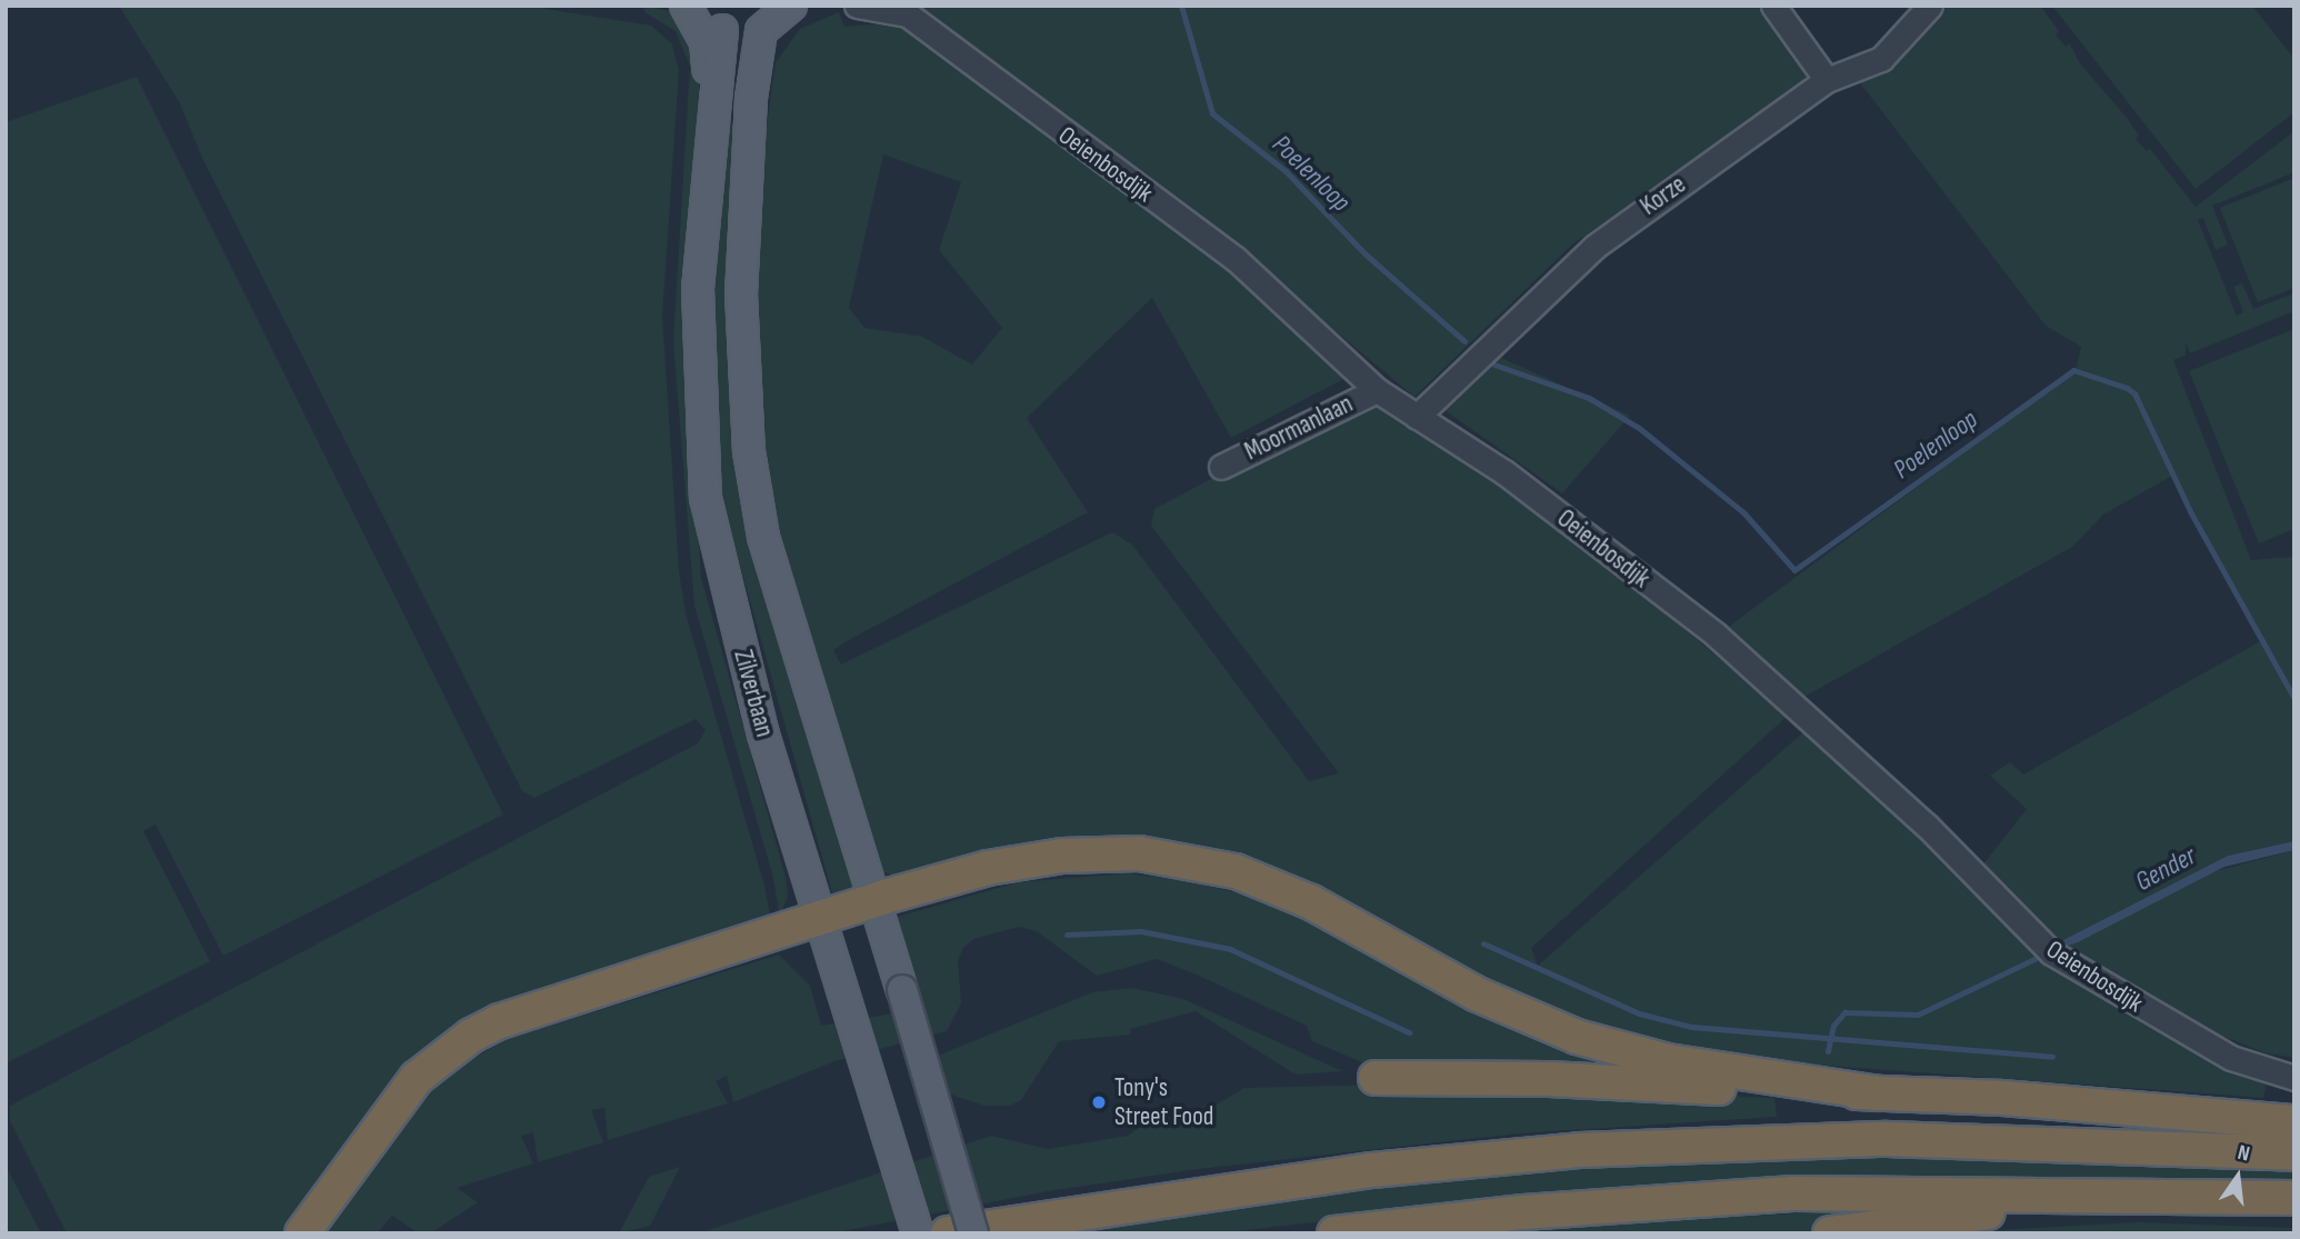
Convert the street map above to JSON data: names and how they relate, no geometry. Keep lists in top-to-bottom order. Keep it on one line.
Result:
{"streets":{"main road":["Zilverbaan"],"street":["Oeienbosdijk","Korze","Moormanlaan"]},"crossings":[["Oeienbosdijk","Korze"],["Oeienbosdijk","Moormanlaan"]],"water":["Poelenloop","Gender"],"places":["Tony's Street Food"],"north":"top"}
